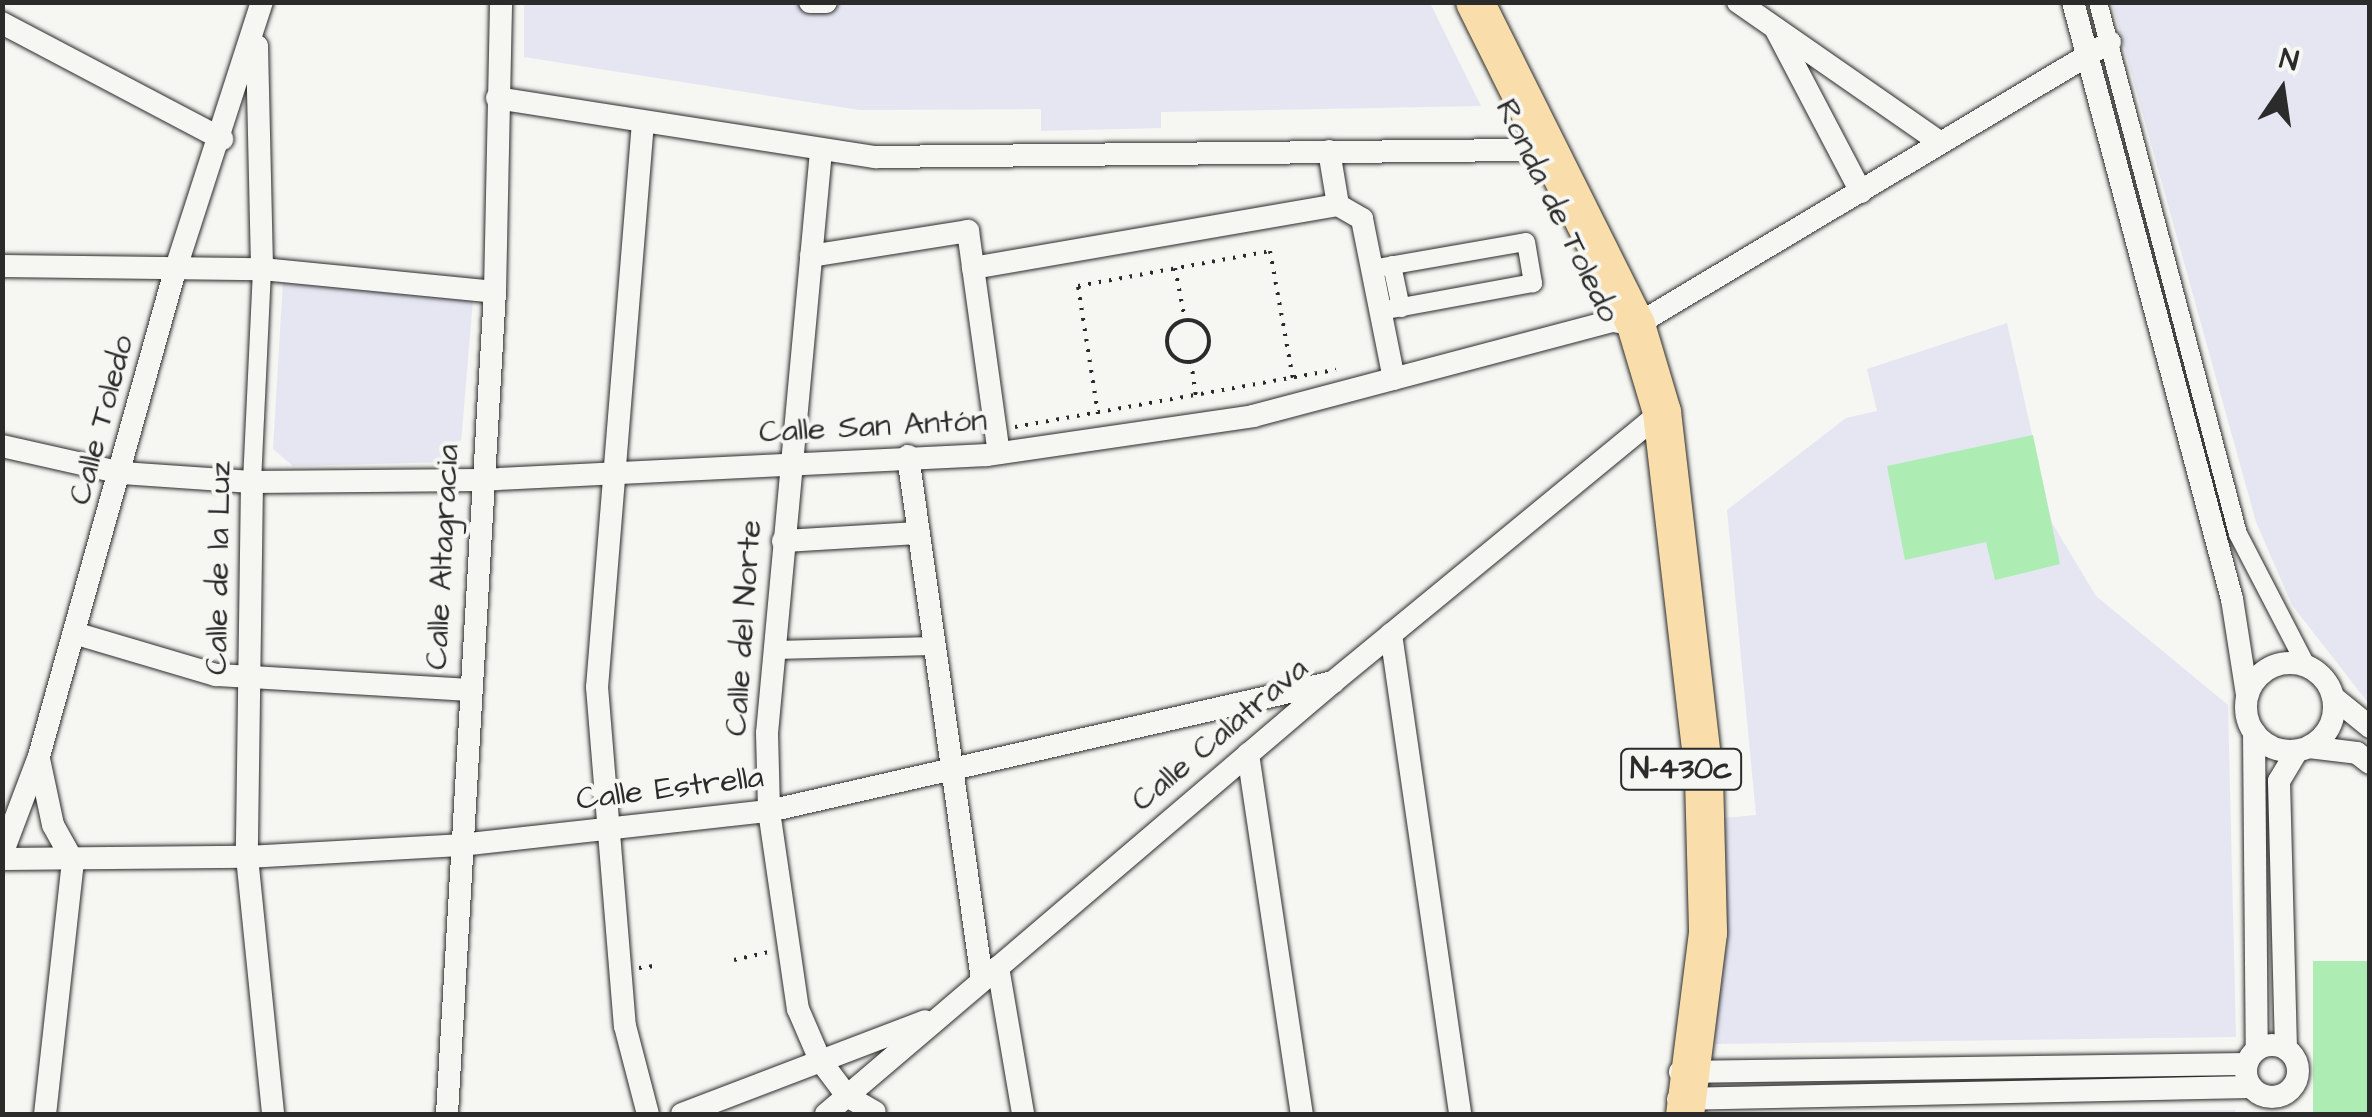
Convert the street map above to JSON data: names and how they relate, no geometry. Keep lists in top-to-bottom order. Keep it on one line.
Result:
{"streets":{"highway":["Ronda de Toledo","N-430c"],"street":["Calle Toledo","Calle San Antón","Calle Altagracia","Calle de la Luz","Calle del Norte","Calle Calatrava","Calle Estrella"]},"crossings":[["Ronda de Toledo","Calle San Antón"],["Ronda de Toledo","Calle Calatrava"],["Ronda de Toledo","N-430c"],["Calle Toledo","Calle San Antón"],["Calle Toledo","Calle de la Luz"],["Calle Toledo","Calle Estrella"],["Calle San Antón","Calle Altagracia"],["Calle San Antón","Calle de la Luz"],["Calle San Antón","Calle del Norte"],["Calle Altagracia","Calle Estrella"],["Calle de la Luz","Calle Estrella"],["Calle del Norte","Calle Calatrava"],["Calle del Norte","Calle Estrella"],["Calle Calatrava","N-430c"],["Calle Calatrava","Calle Estrella"]],"north":"top"}
